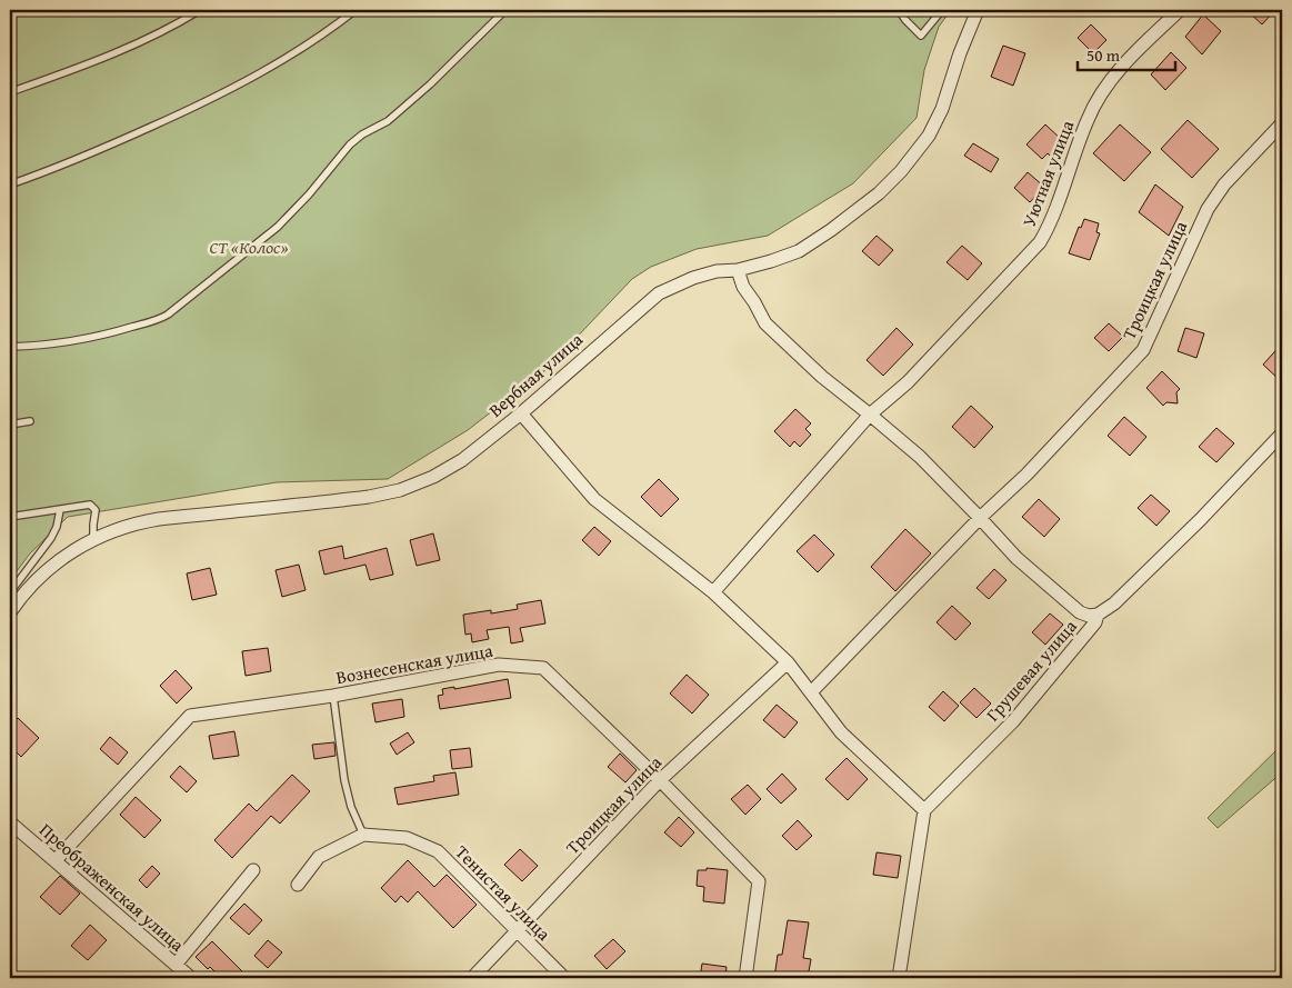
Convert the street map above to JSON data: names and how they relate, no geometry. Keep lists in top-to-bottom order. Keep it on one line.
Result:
{"streets":{"street":["Уютная улица","Троицкая улица","Вербная улица","Вознесенская улица","Грушевая улица","Преображенская улица","Тенистая улица"]},"crossings":[["Троицкая улица","Вознесенская улица"],["Троицкая улица","Тенистая улица"],["Вознесенская улица","Преображенская улица"]],"parks":["СТ «Колос»"],"scale_bar":"50 m"}
